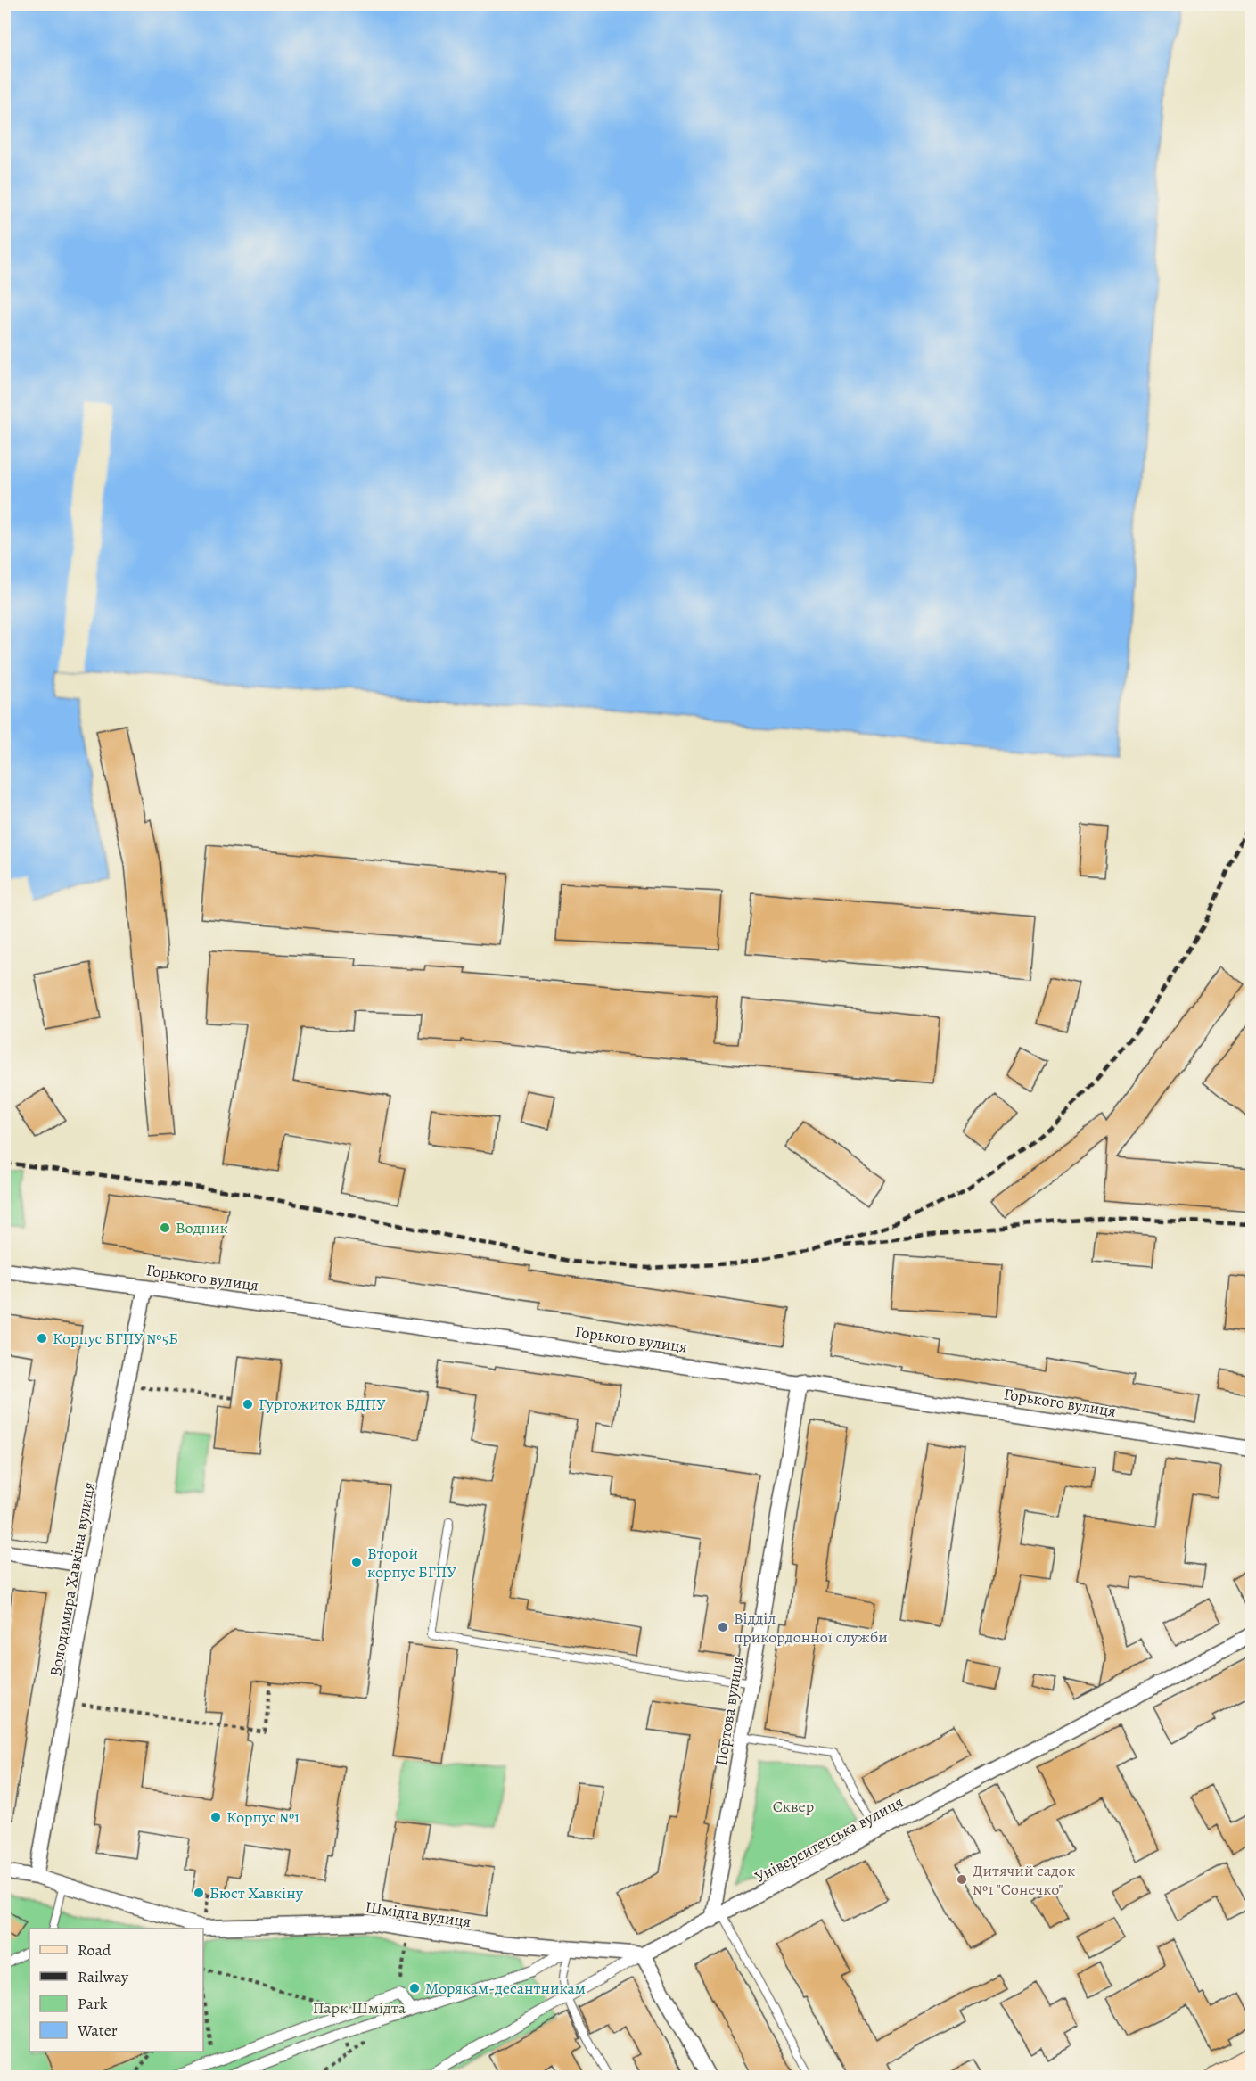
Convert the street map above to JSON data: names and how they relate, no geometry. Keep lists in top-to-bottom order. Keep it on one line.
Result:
{"streets":{"street":["Горького вулиця","Володимира Хавкіна вулиця","Портова вулиця","Університетська вулиця","Шмідта вулиця"]},"crossings":[["Горького вулиця","Володимира Хавкіна вулиця"],["Горького вулиця","Портова вулиця"],["Володимира Хавкіна вулиця","Шмідта вулиця"],["Портова вулиця","Університетська вулиця"],["Університетська вулиця","Шмідта вулиця"]],"parks":["Сквер","Парк Шмідта"],"places":["Водник","Корпус БГПУ №5Б","Гуртожиток БДПУ","Второй корпус БГПУ","Відділ прикордонної служби","Корпус №1","Дитячий садок №1 \"Сонечко\"","Бюст Хавкіну","Морякам-десантникам"],"legend":["Road","Railway","Park","Water"]}
